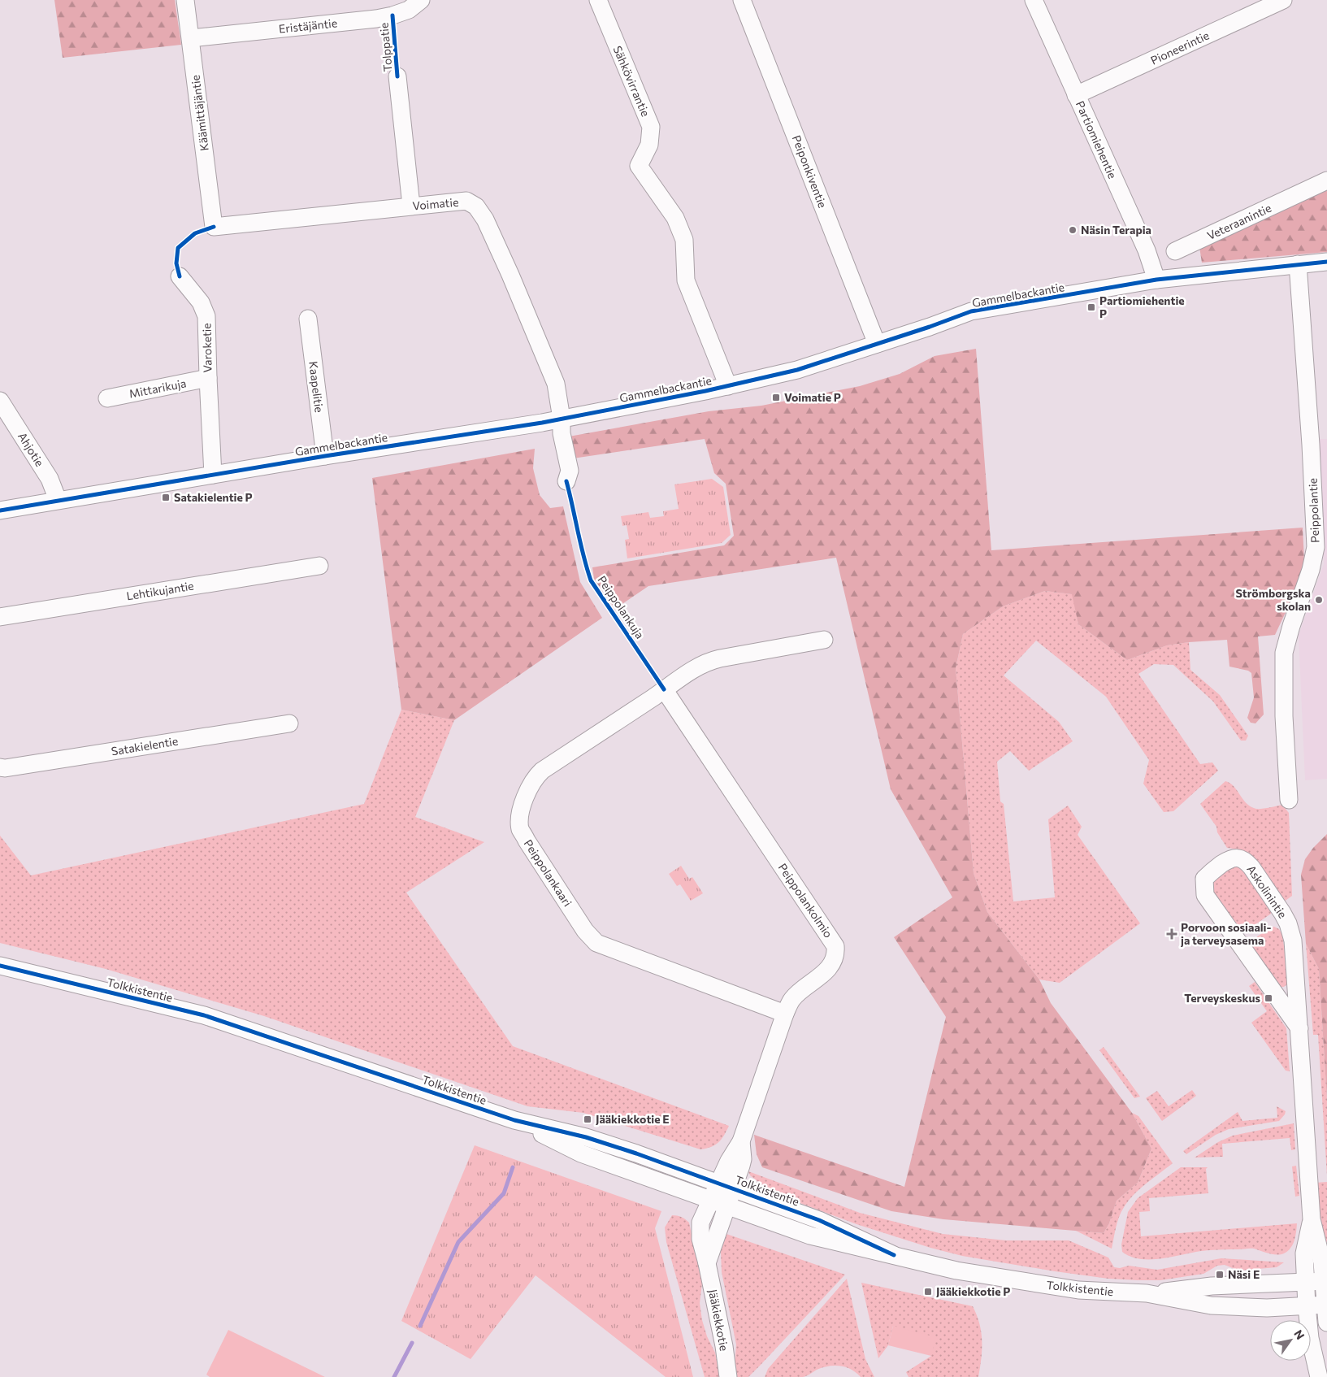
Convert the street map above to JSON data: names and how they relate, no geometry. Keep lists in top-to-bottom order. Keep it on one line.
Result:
{"streets":{"street":["Eristäjäntie","Tolppatie","Pioneerintie","Sähkövirrantie","Käämittäjäntie","Partiomiehentie","Peiponkiventie","Voimatie","Veteraanintie","Gammelbackantie","Varoketie","Kaapelitie","Mittarikuja","Ahjotie","Peippolantie","Lehtikujantie","Satakielentie","Peippolankaari","Askolinintie","Peippolankolmio","Tolkkistentie","Jääkiekkotie"],"cycle path":["Peippolankuja"]},"crossings":[["Eristäjäntie","Käämittäjäntie"],["Tolppatie","Voimatie"],["Pioneerintie","Partiomiehentie"],["Sähkövirrantie","Gammelbackantie"],["Käämittäjäntie","Voimatie"],["Partiomiehentie","Gammelbackantie"],["Peiponkiventie","Gammelbackantie"],["Voimatie","Gammelbackantie"],["Gammelbackantie","Varoketie"],["Gammelbackantie","Kaapelitie"],["Gammelbackantie","Ahjotie"],["Gammelbackantie","Peippolantie"],["Varoketie","Mittarikuja"],["Peippolankaari","Peippolankolmio"],["Askolinintie","Tolkkistentie"],["Peippolankolmio","Tolkkistentie"],["Peippolankolmio","Jääkiekkotie"],["Tolkkistentie","Jääkiekkotie"]],"places":{"other":["Näsin Terapia","Strömborgska skolan"],"transit":["Partiomiehentie P","Voimatie P","Satakielentie P","Terveyskeskus","Jääkiekkotie E","Näsi E","Jääkiekkotie P"],"health":["Porvoon sosiaali- ja terveysasema"]},"north":"top right"}
